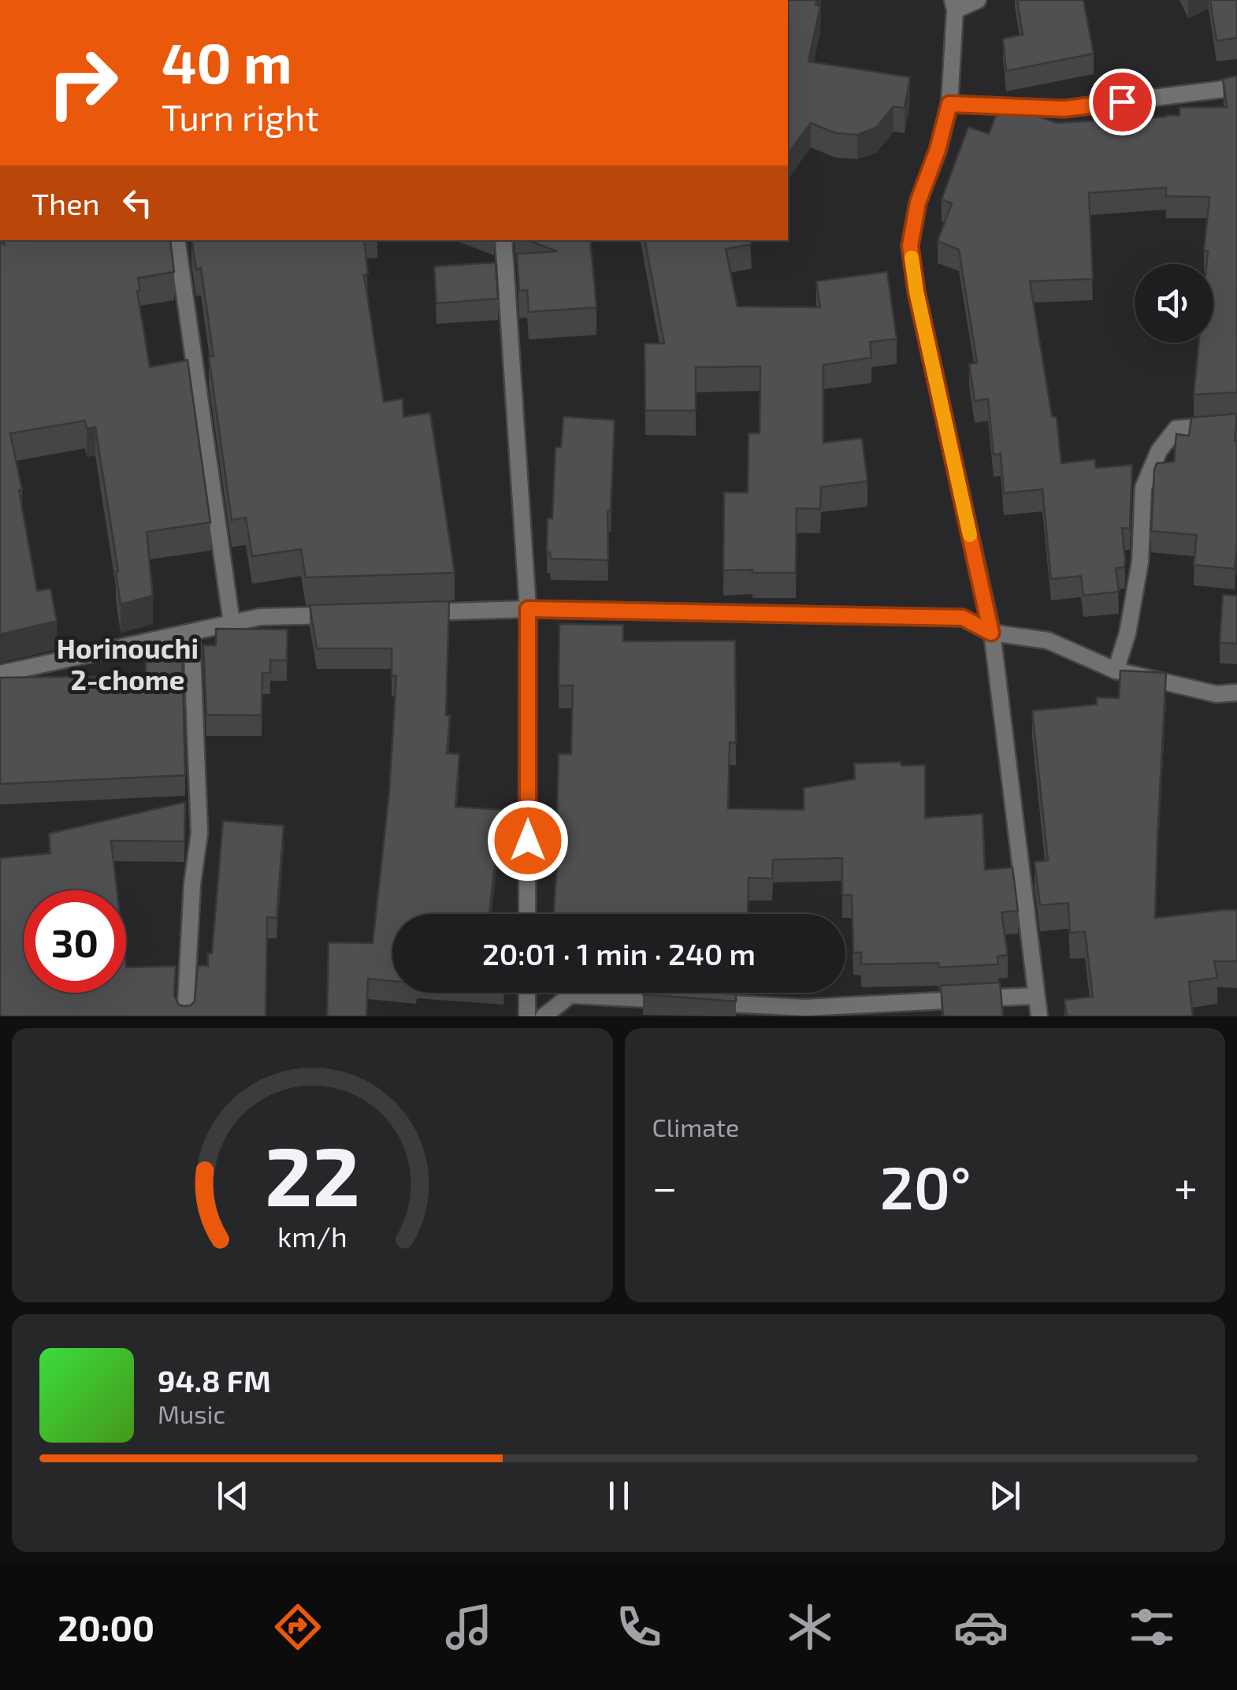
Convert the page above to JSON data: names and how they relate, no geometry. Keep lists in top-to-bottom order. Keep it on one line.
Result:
{"districts":["Horinouchi 2-chome"],"page":{"turn":["40 m","Turn right"],"then":"Then","limit":"30","trip":"20:01 · 1 min · 240 m","tile":"Climate","heat":["−","20°","+"],"song":["94.8 FM","Music"],"tabs":"20:00","gauge":["22","km/h"]}}
